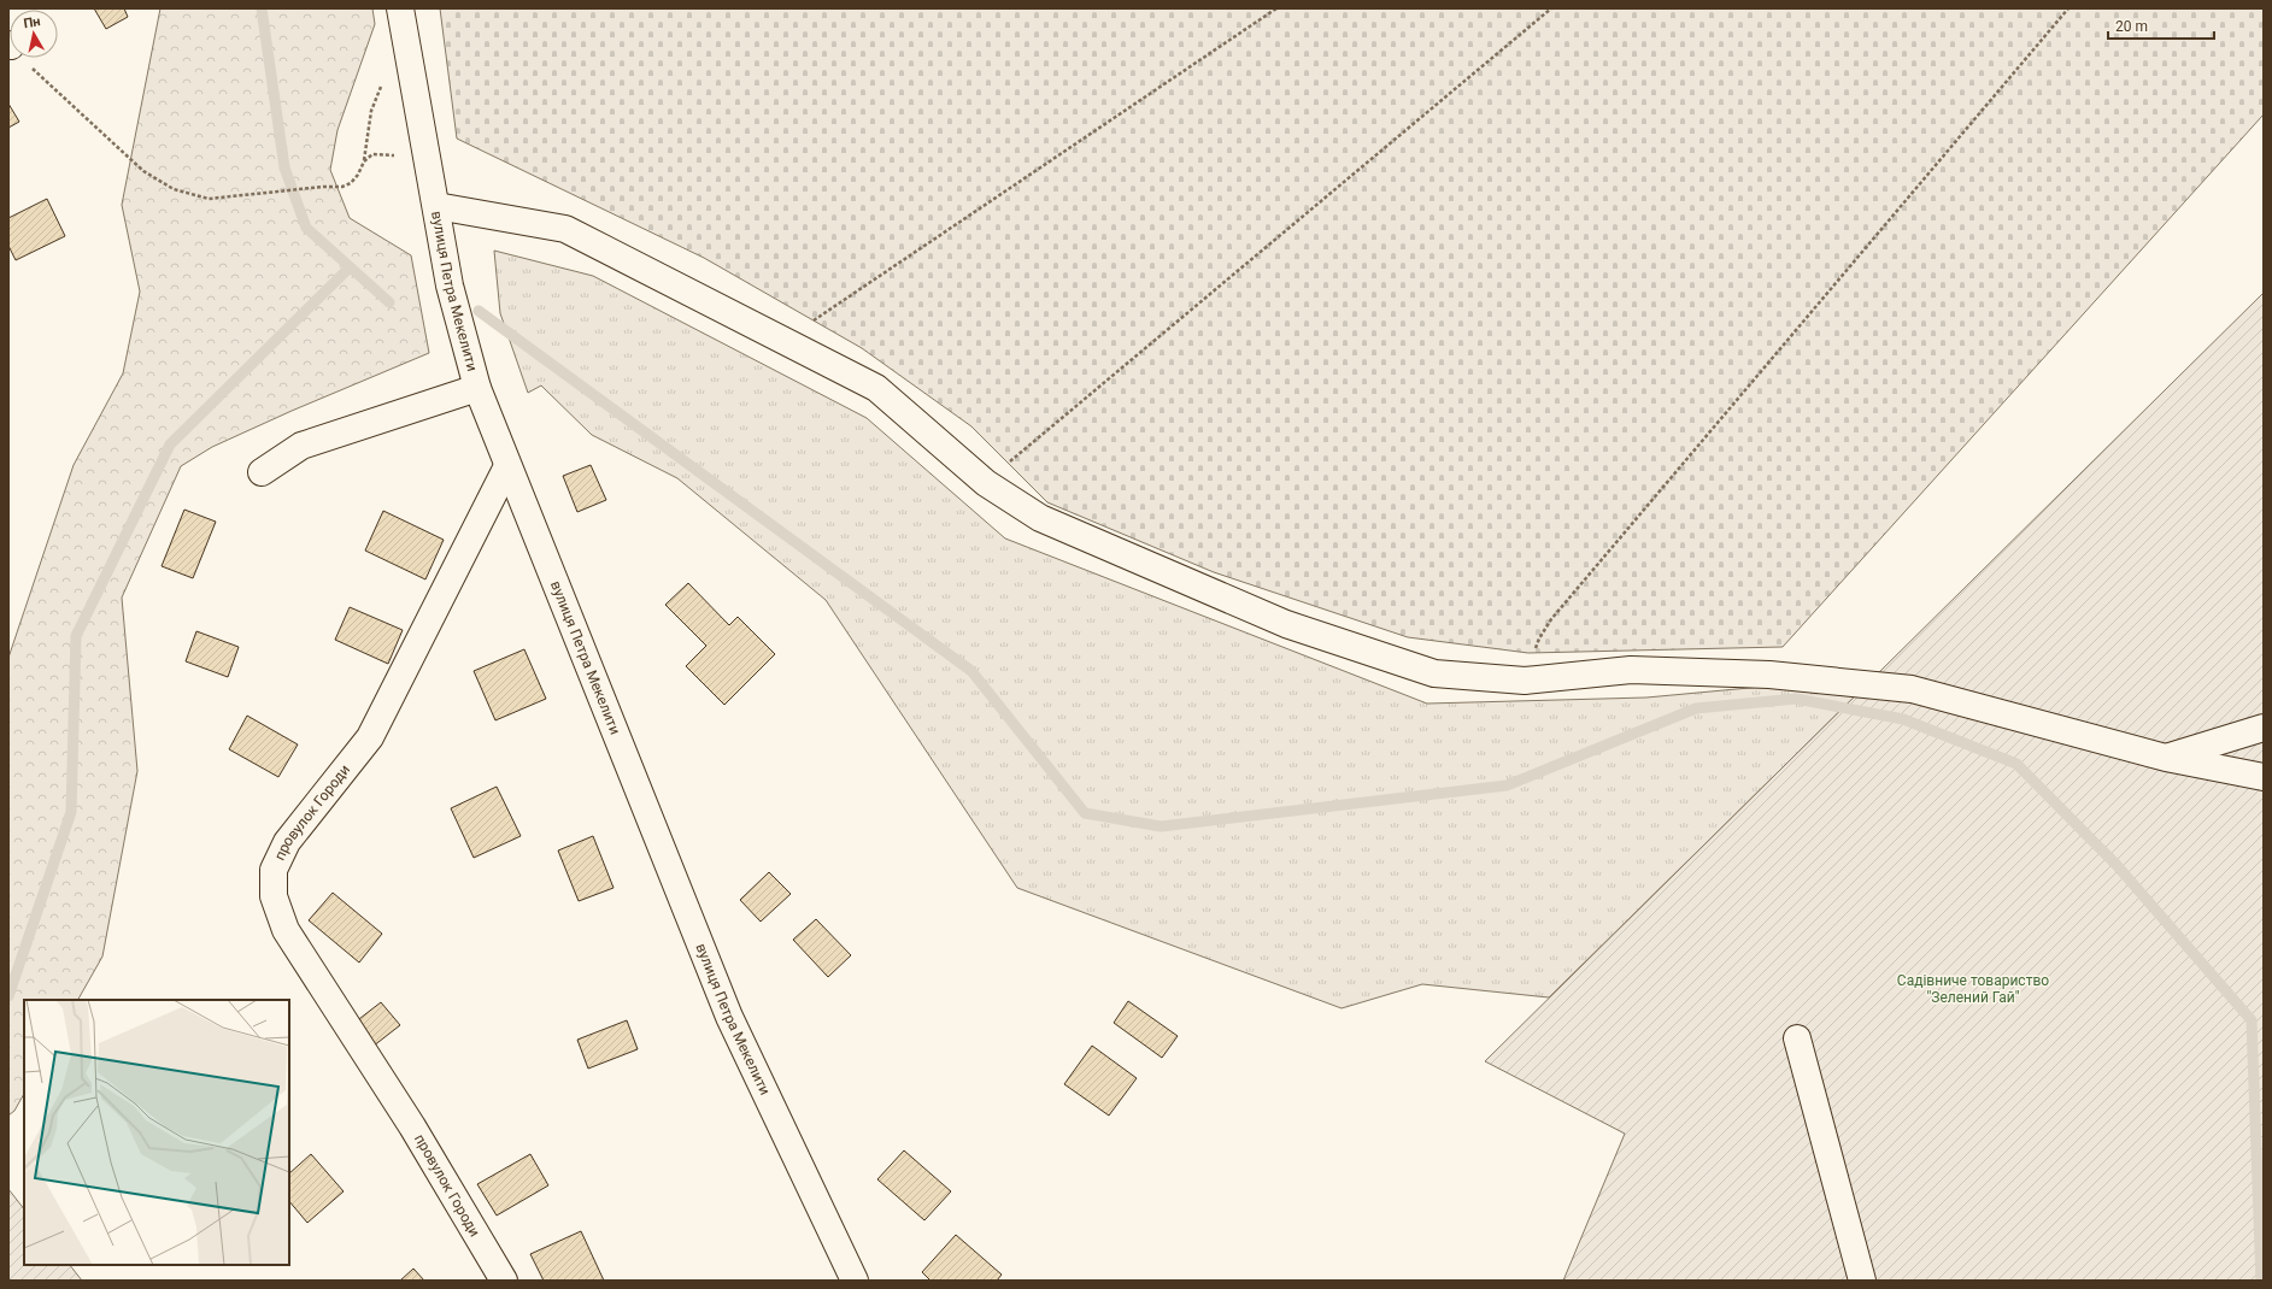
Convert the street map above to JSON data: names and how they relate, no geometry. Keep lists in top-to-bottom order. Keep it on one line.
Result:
{"streets":{"street":["вулиця Петра Мекелити","провулок Городи"]},"crossings":[["вулиця Петра Мекелити","провулок Городи"]],"parks":["Садівниче товариство \"Зелений Гай\""],"scale_bar":"20 m","north":"top"}
